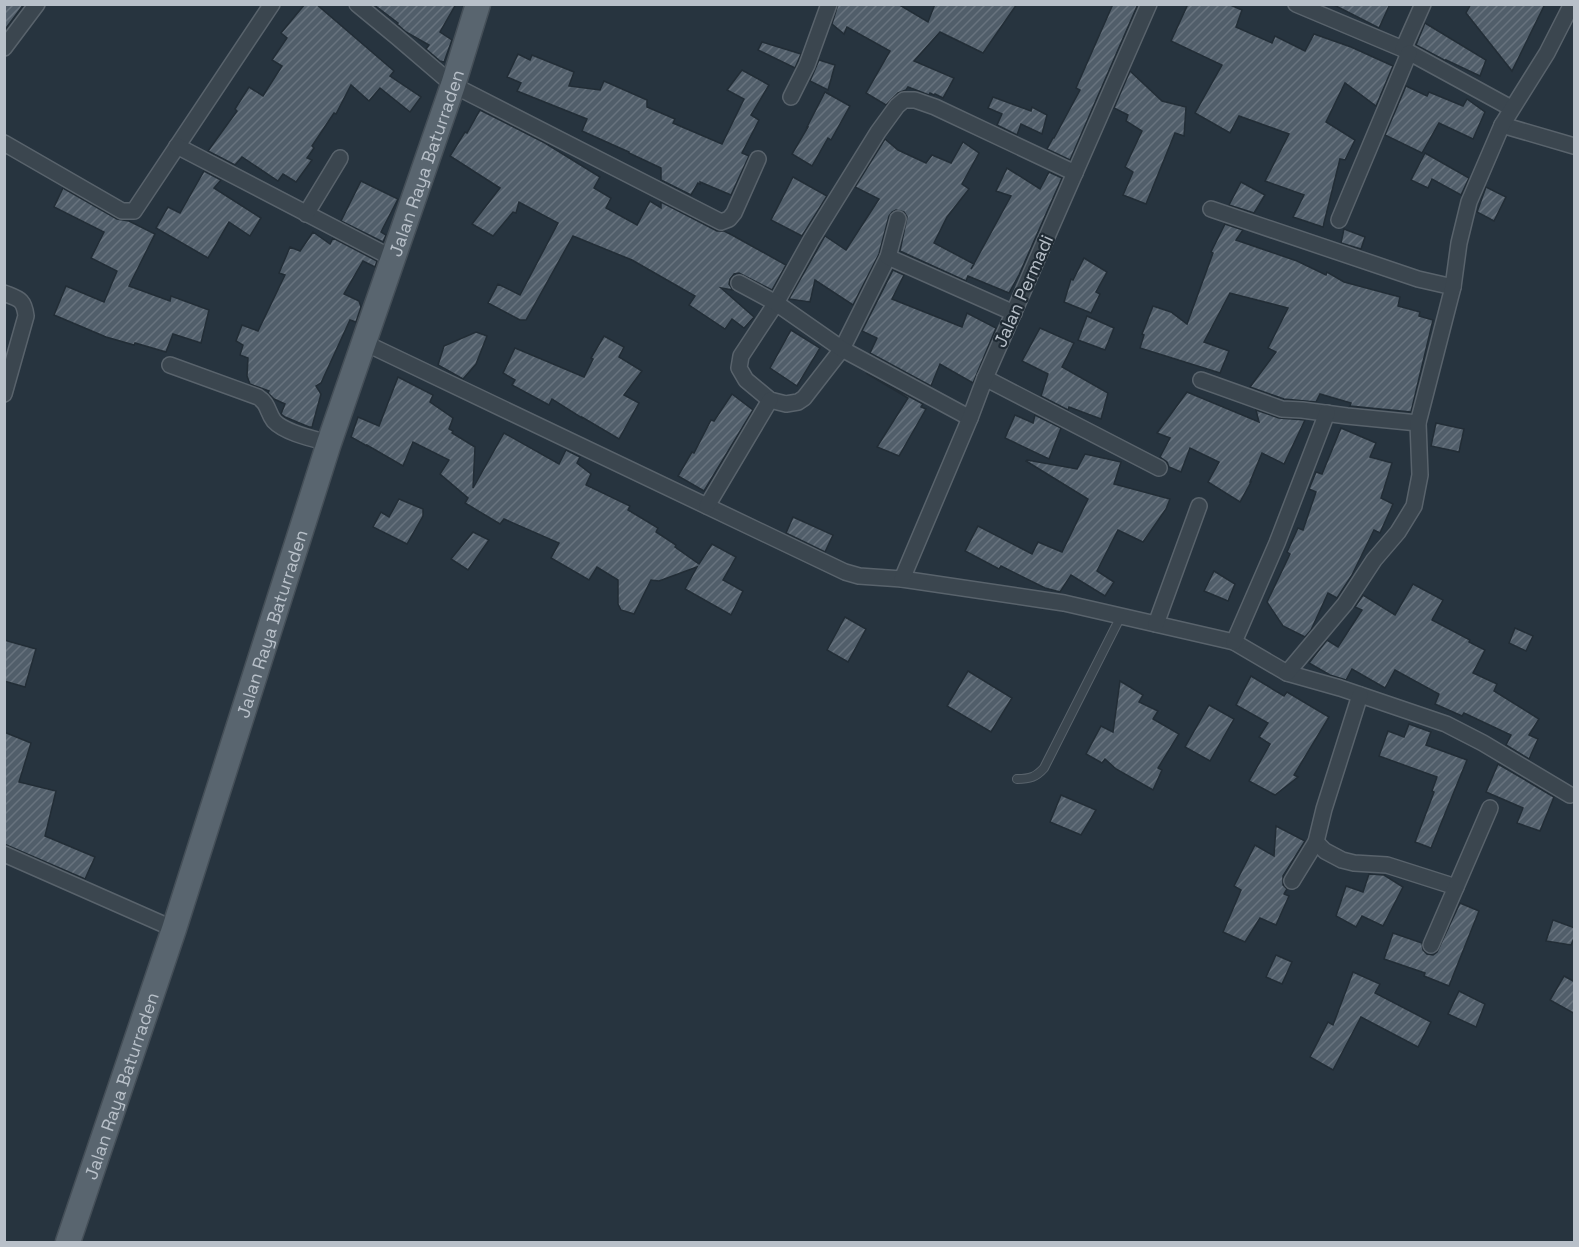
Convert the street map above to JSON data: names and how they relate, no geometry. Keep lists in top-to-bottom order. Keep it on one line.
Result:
{"streets":{"main road":["Jalan Raya Baturraden"],"street":["Jalan Permadi"]}}
